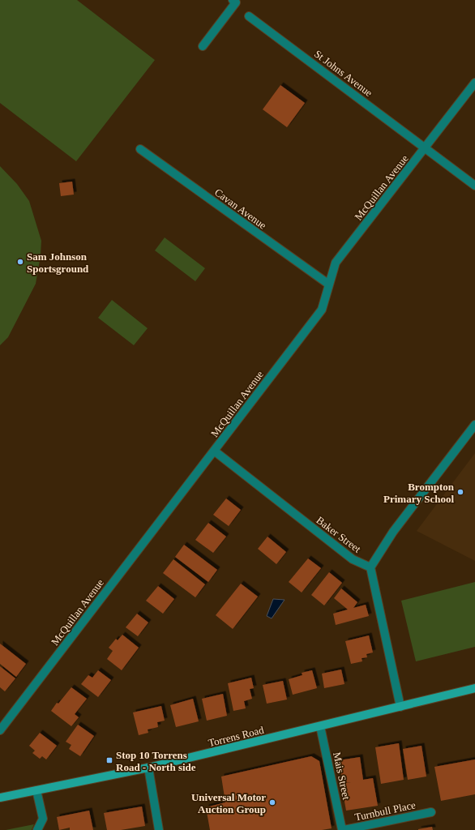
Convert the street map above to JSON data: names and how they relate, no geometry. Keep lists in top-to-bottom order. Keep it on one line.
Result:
{"streets":{"main road":["Torrens Road"],"street":["St Johns Avenue","McQuillan Avenue","Cavan Avenue","Baker Street","Mais Street","Turnbull Place"]},"crossings":[["St Johns Avenue","McQuillan Avenue"],["McQuillan Avenue","Cavan Avenue"],["McQuillan Avenue","Baker Street"],["Torrens Road","Mais Street"],["Mais Street","Turnbull Place"]],"places":{"other":["Sam Johnson Sportsground","Brompton Primary School","Universal Motor Auction Group"],"transit":["Stop 10 Torrens Road - North side"]}}
